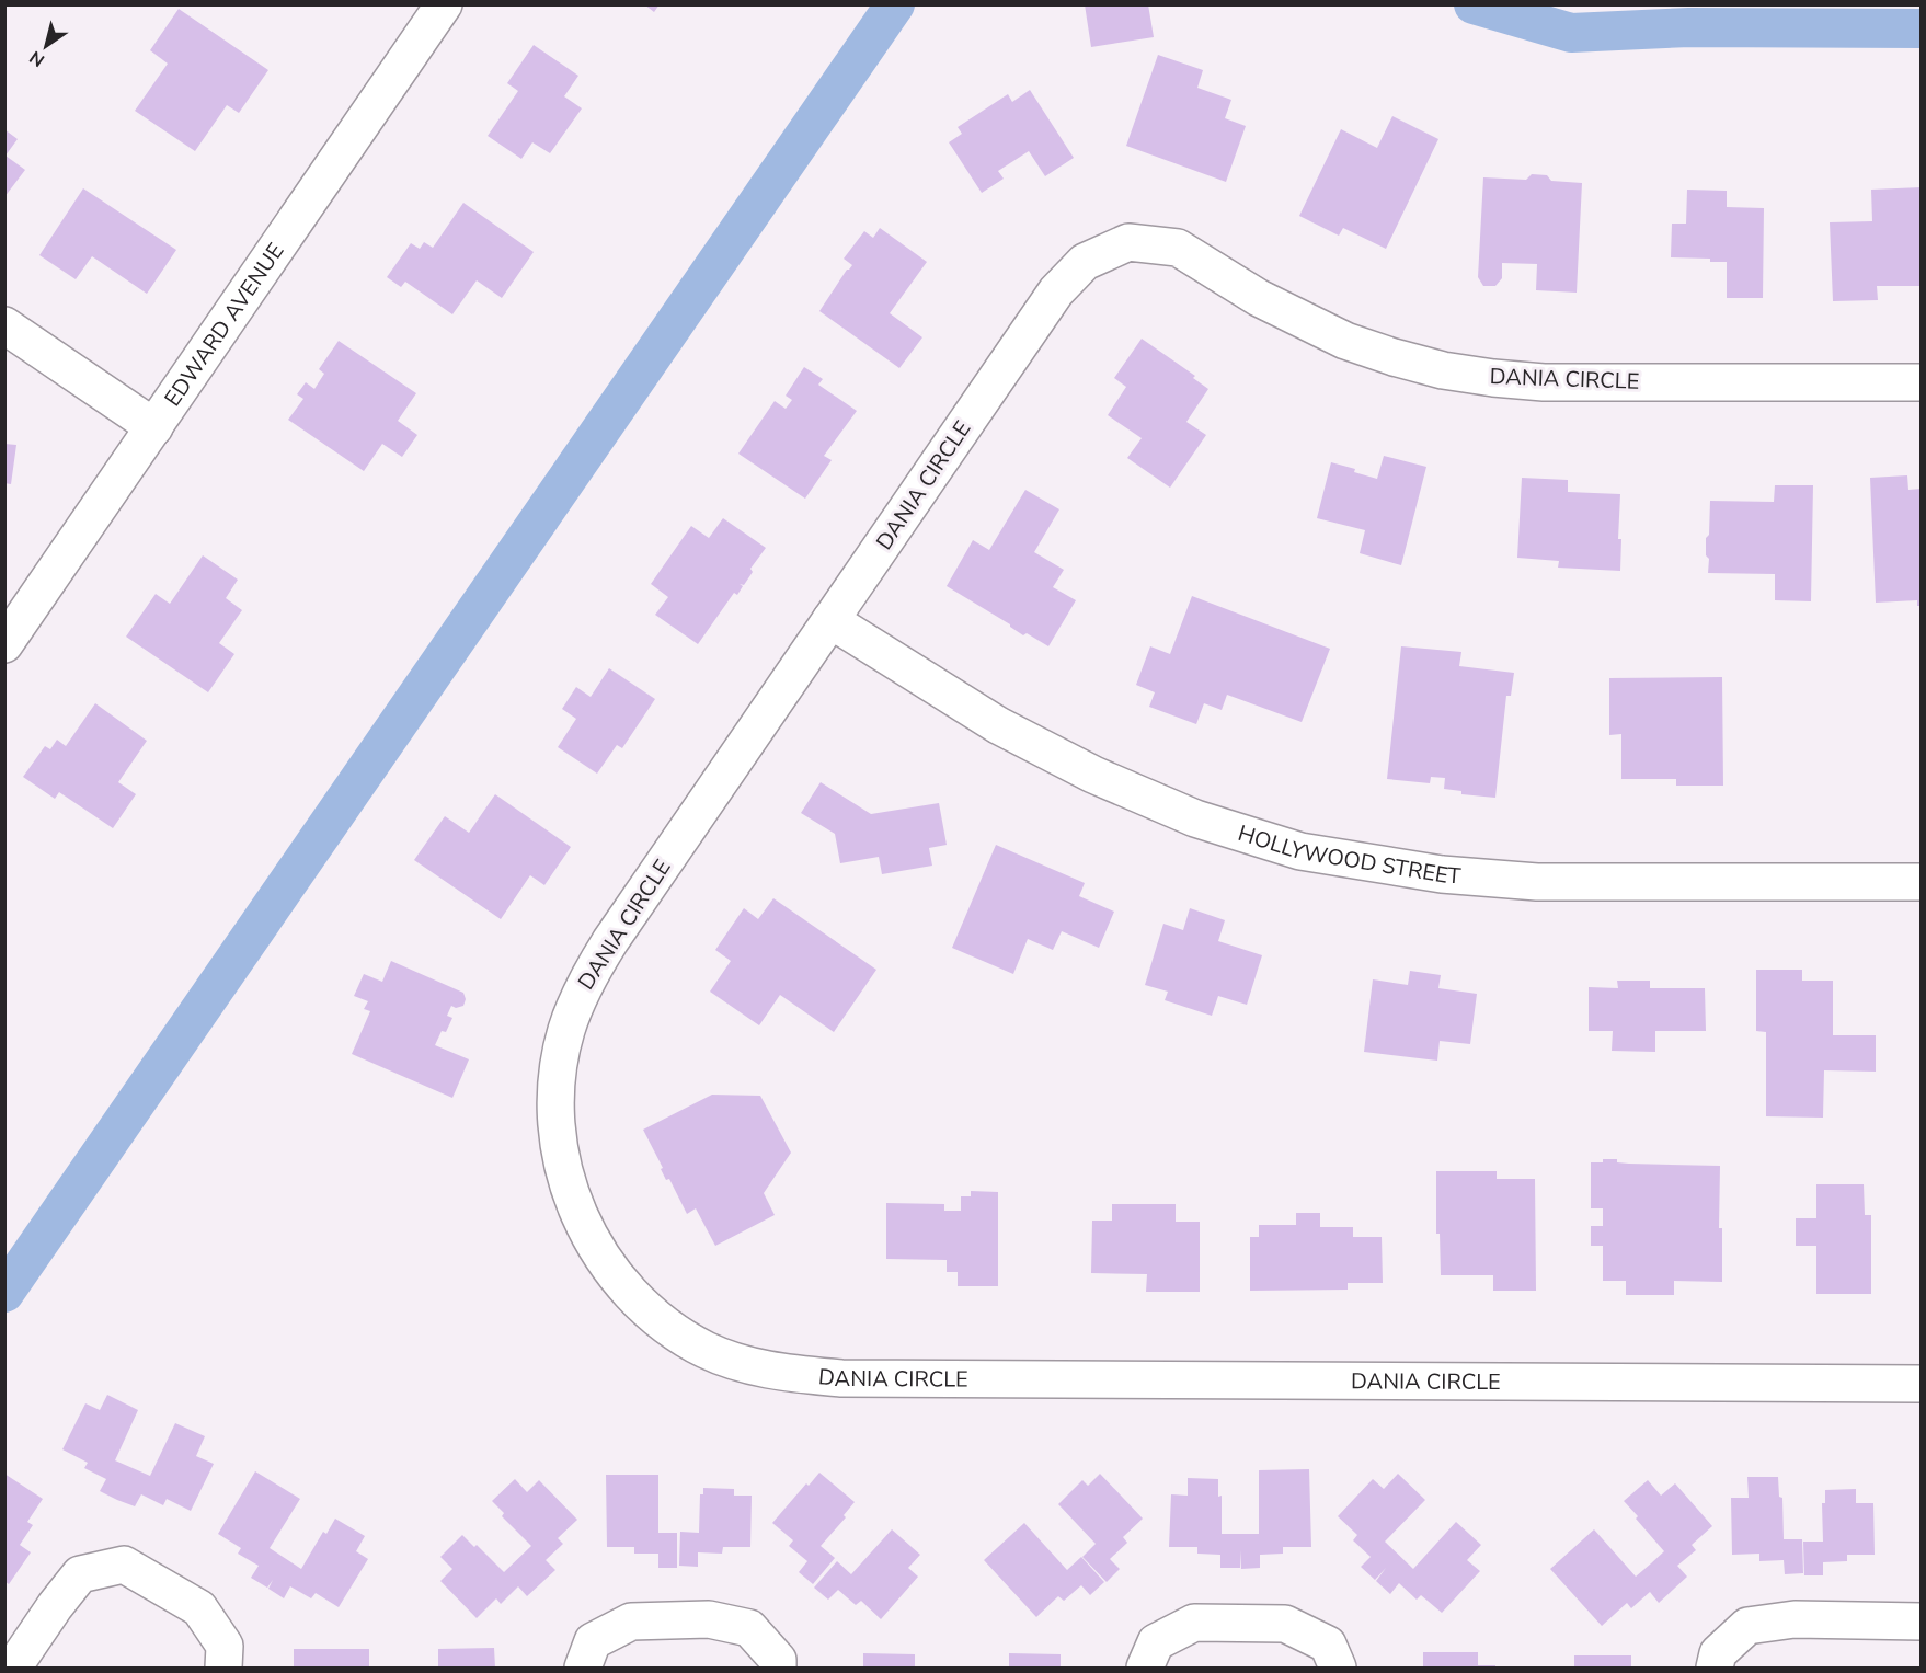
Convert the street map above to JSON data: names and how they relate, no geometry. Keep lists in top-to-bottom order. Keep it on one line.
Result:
{"streets":{"street":["EDWARD AVENUE","DANIA CIRCLE","HOLLYWOOD STREET"]},"crossings":[["DANIA CIRCLE","HOLLYWOOD STREET"]],"north":"bottom left"}
